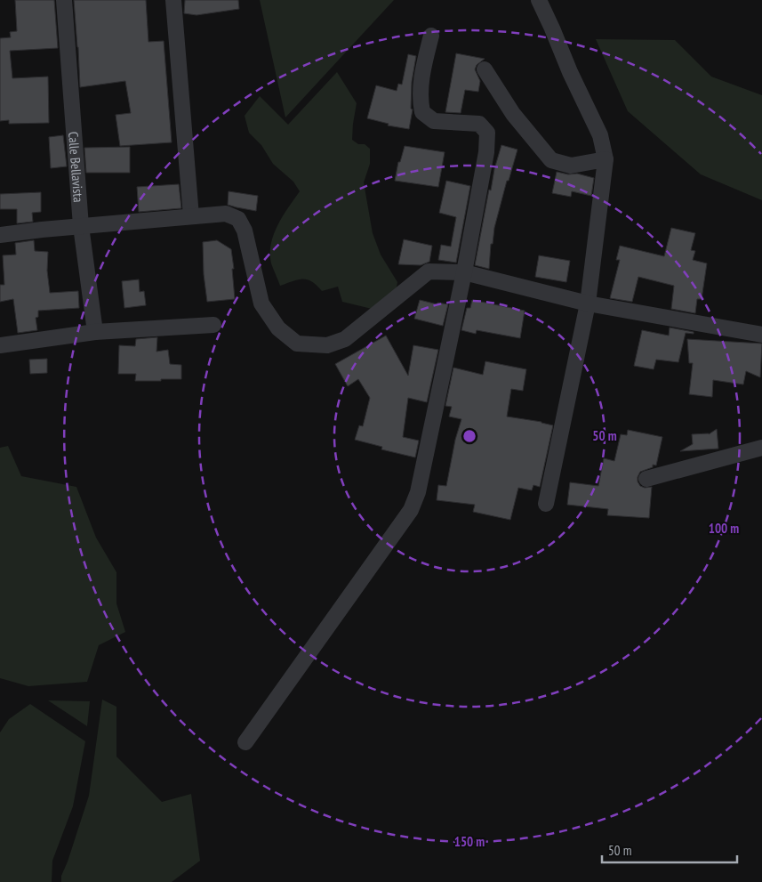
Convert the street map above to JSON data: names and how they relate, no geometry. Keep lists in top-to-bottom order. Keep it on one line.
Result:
{"streets":{"street":["Calle Bellavista"]},"scale_bar":"50 m","rings":["50 m","100 m","150 m"]}
